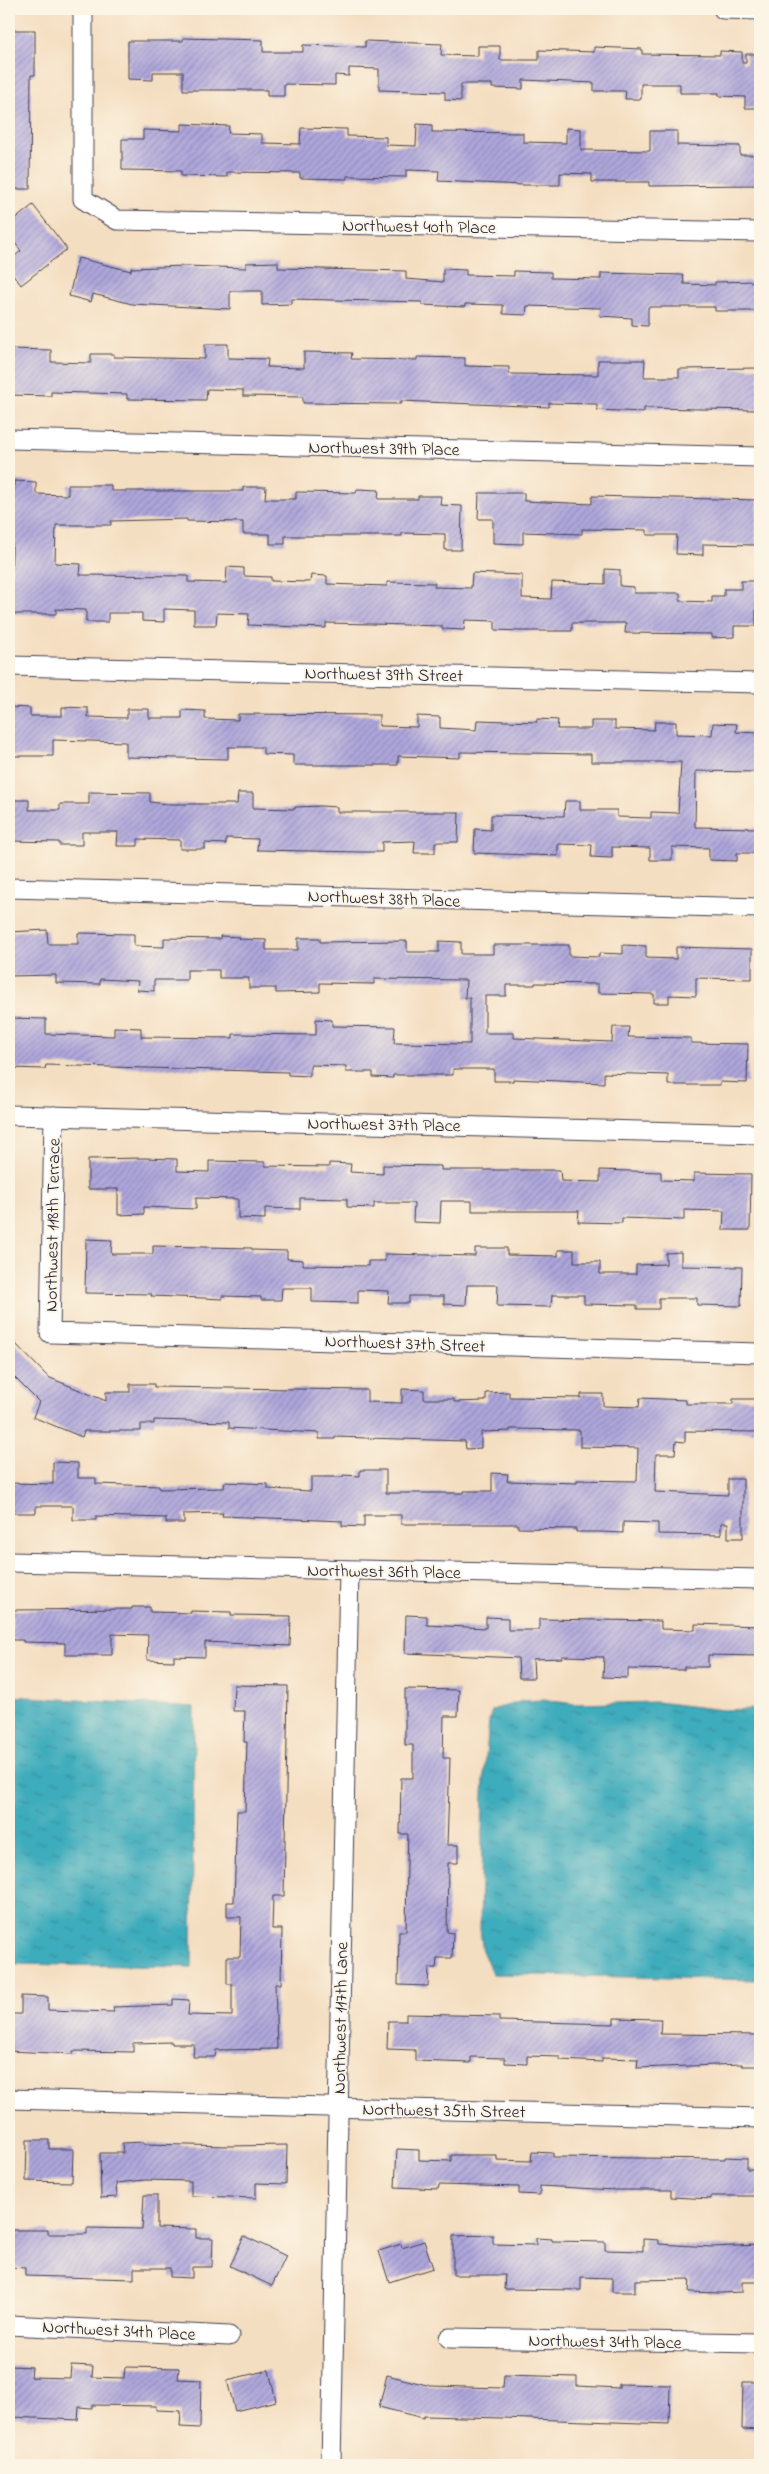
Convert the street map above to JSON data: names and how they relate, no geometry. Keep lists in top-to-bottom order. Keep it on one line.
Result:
{"streets":{"street":["Northwest 40th Place","Northwest 39th Place","Northwest 39th Street","Northwest 38th Place","Northwest 37th Place","Northwest 118th Terrace","Northwest 37th Street","Northwest 36th Place","Northwest 117th Lane","Northwest 35th Street","Northwest 34th Place"]},"crossings":[["Northwest 37th Place","Northwest 118th Terrace"],["Northwest 118th Terrace","Northwest 37th Street"],["Northwest 36th Place","Northwest 117th Lane"],["Northwest 117th Lane","Northwest 35th Street"]]}
